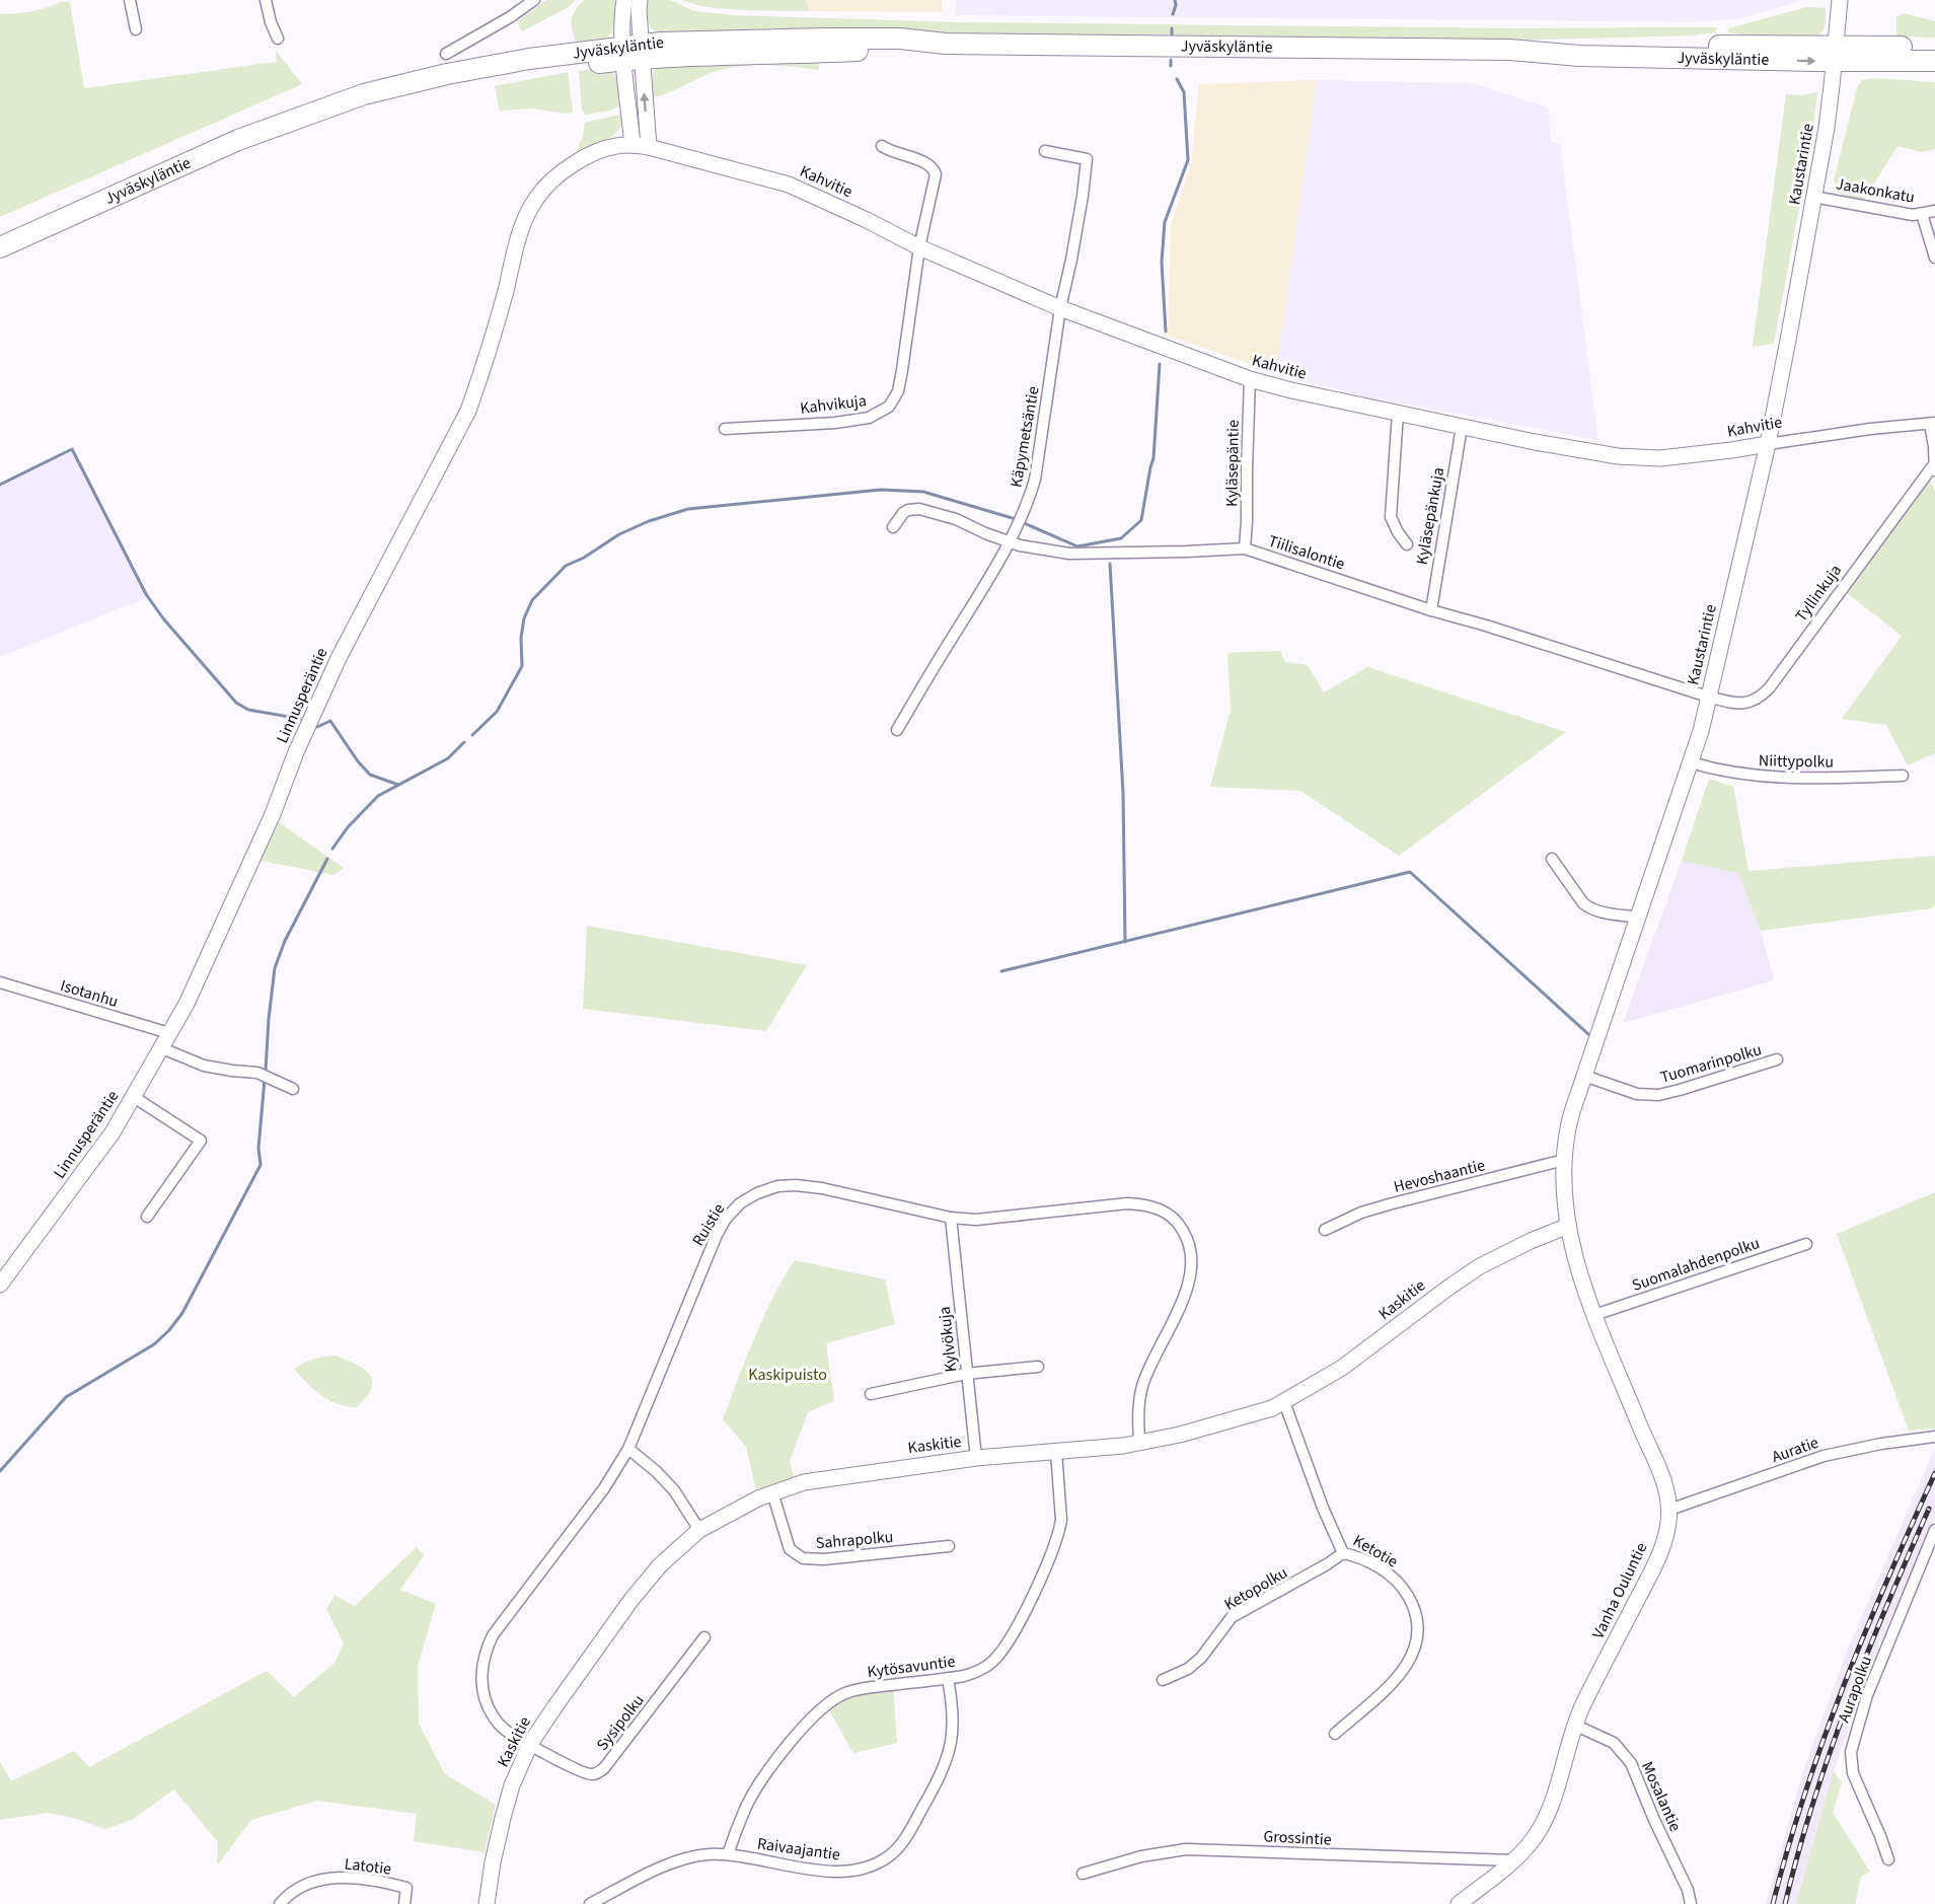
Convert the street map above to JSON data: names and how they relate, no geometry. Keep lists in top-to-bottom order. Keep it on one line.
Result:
{"streets":{"highway":["Jyväskyläntie"],"street":["Kaustarintie","Kahvitie","Jaakonkatu","Kahvikuja","Käpymetsäntie","Kyläsepäntie","Kyläsepänkuja","Tiilisalontie","Tyllinkuja","Linnusperäntie","Niittypolku","Isotanhu","Tuomarinpolku","Hevoshaantie","Ruistie","Suomalahdenpolku","Kaskitie","Kylvökuja","Auratie","Sahrapolku","Ketotie","Ketopolku","Vanha Ouluntie","Kytösavuntie","Aurapolku","Sysipolku","Mosalantie","Grossintie","Raivaajantie","Latotie"]},"crossings":[["Jyväskyläntie","Kaustarintie"],["Kaustarintie","Kahvitie"],["Kaustarintie","Jaakonkatu"],["Kaustarintie","Tiilisalontie"],["Kaustarintie","Tyllinkuja"],["Kaustarintie","Niittypolku"],["Kaustarintie","Tuomarinpolku"],["Kaustarintie","Hevoshaantie"],["Kaustarintie","Kaskitie"],["Kaustarintie","Vanha Ouluntie"],["Kahvitie","Kahvikuja"],["Kahvitie","Käpymetsäntie"],["Kahvitie","Kyläsepäntie"],["Kahvitie","Kyläsepänkuja"],["Kahvitie","Linnusperäntie"],["Käpymetsäntie","Tiilisalontie"],["Kyläsepäntie","Tiilisalontie"],["Kyläsepänkuja","Tiilisalontie"],["Tiilisalontie","Tyllinkuja"],["Linnusperäntie","Isotanhu"],["Ruistie","Kaskitie"],["Ruistie","Kylvökuja"],["Ruistie","Sysipolku"],["Suomalahdenpolku","Vanha Ouluntie"],["Kaskitie","Kylvökuja"],["Kaskitie","Sahrapolku"],["Kaskitie","Ketotie"],["Kaskitie","Vanha Ouluntie"],["Kaskitie","Kytösavuntie"],["Kaskitie","Sysipolku"],["Auratie","Vanha Ouluntie"],["Ketotie","Ketopolku"],["Vanha Ouluntie","Mosalantie"],["Vanha Ouluntie","Grossintie"],["Kytösavuntie","Raivaajantie"]],"parks":["Kaskipuisto"]}
